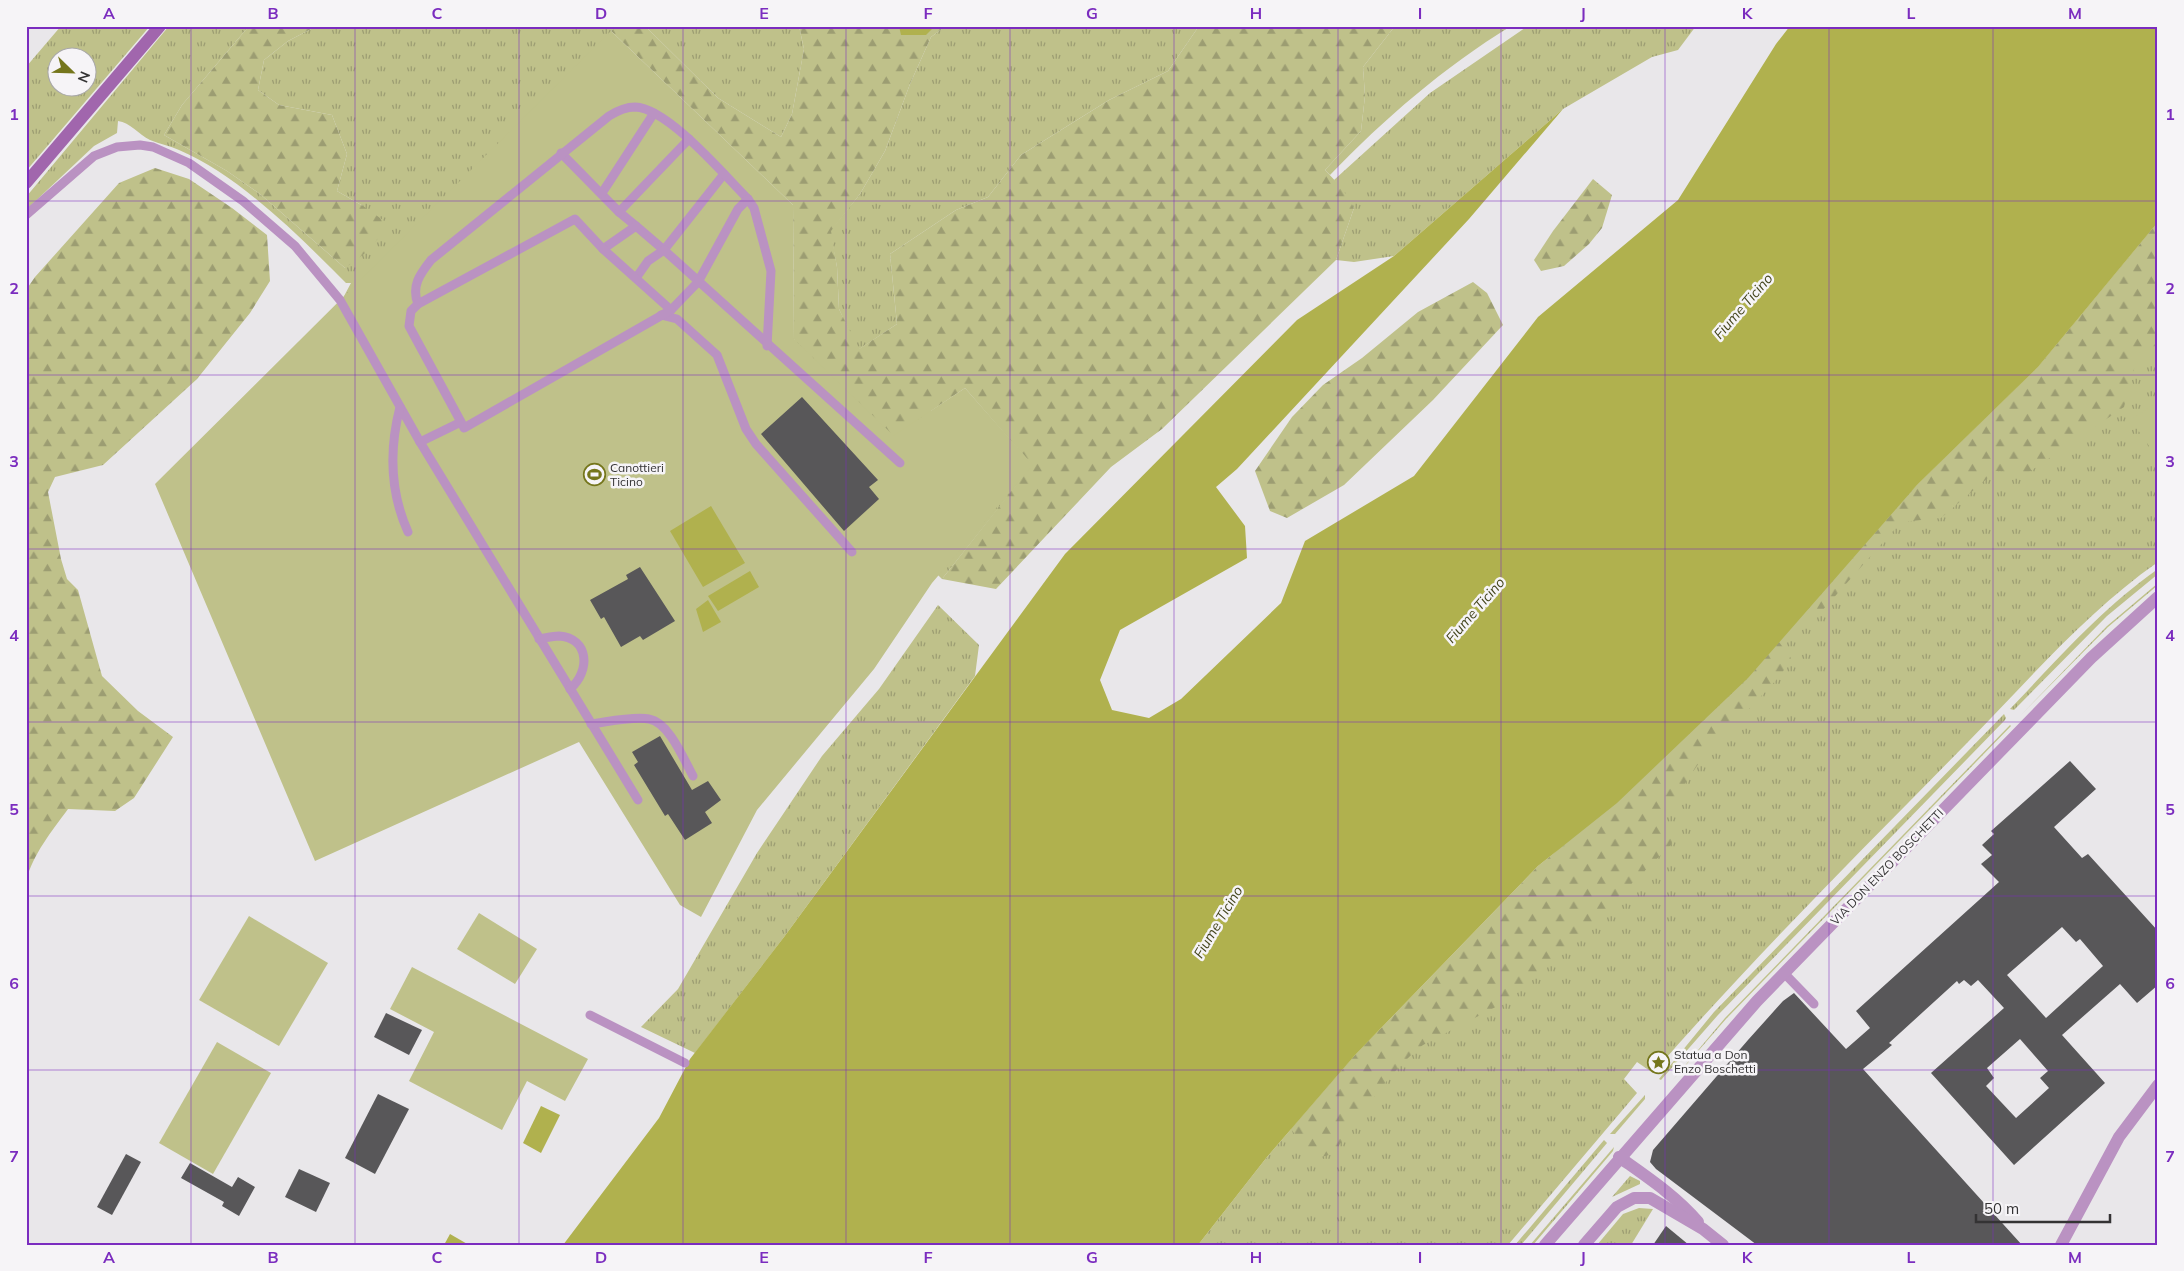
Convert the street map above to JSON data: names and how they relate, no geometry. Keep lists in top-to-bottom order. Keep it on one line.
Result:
{"streets":{"street":["VIA DON ENZO BOSCHETTI"]},"water":["Fiume Ticino"],"places":{"sports":["Canottieri Ticino"],"place":["Statua a Don Enzo Boschetti"]},"scale_bar":"50 m","north":"bottom right","grid":{"columns":["A","B","C","D","E","F","G","H","I","J","K","L","M"],"rows":["1","2","3","4","5","6","7"]}}
